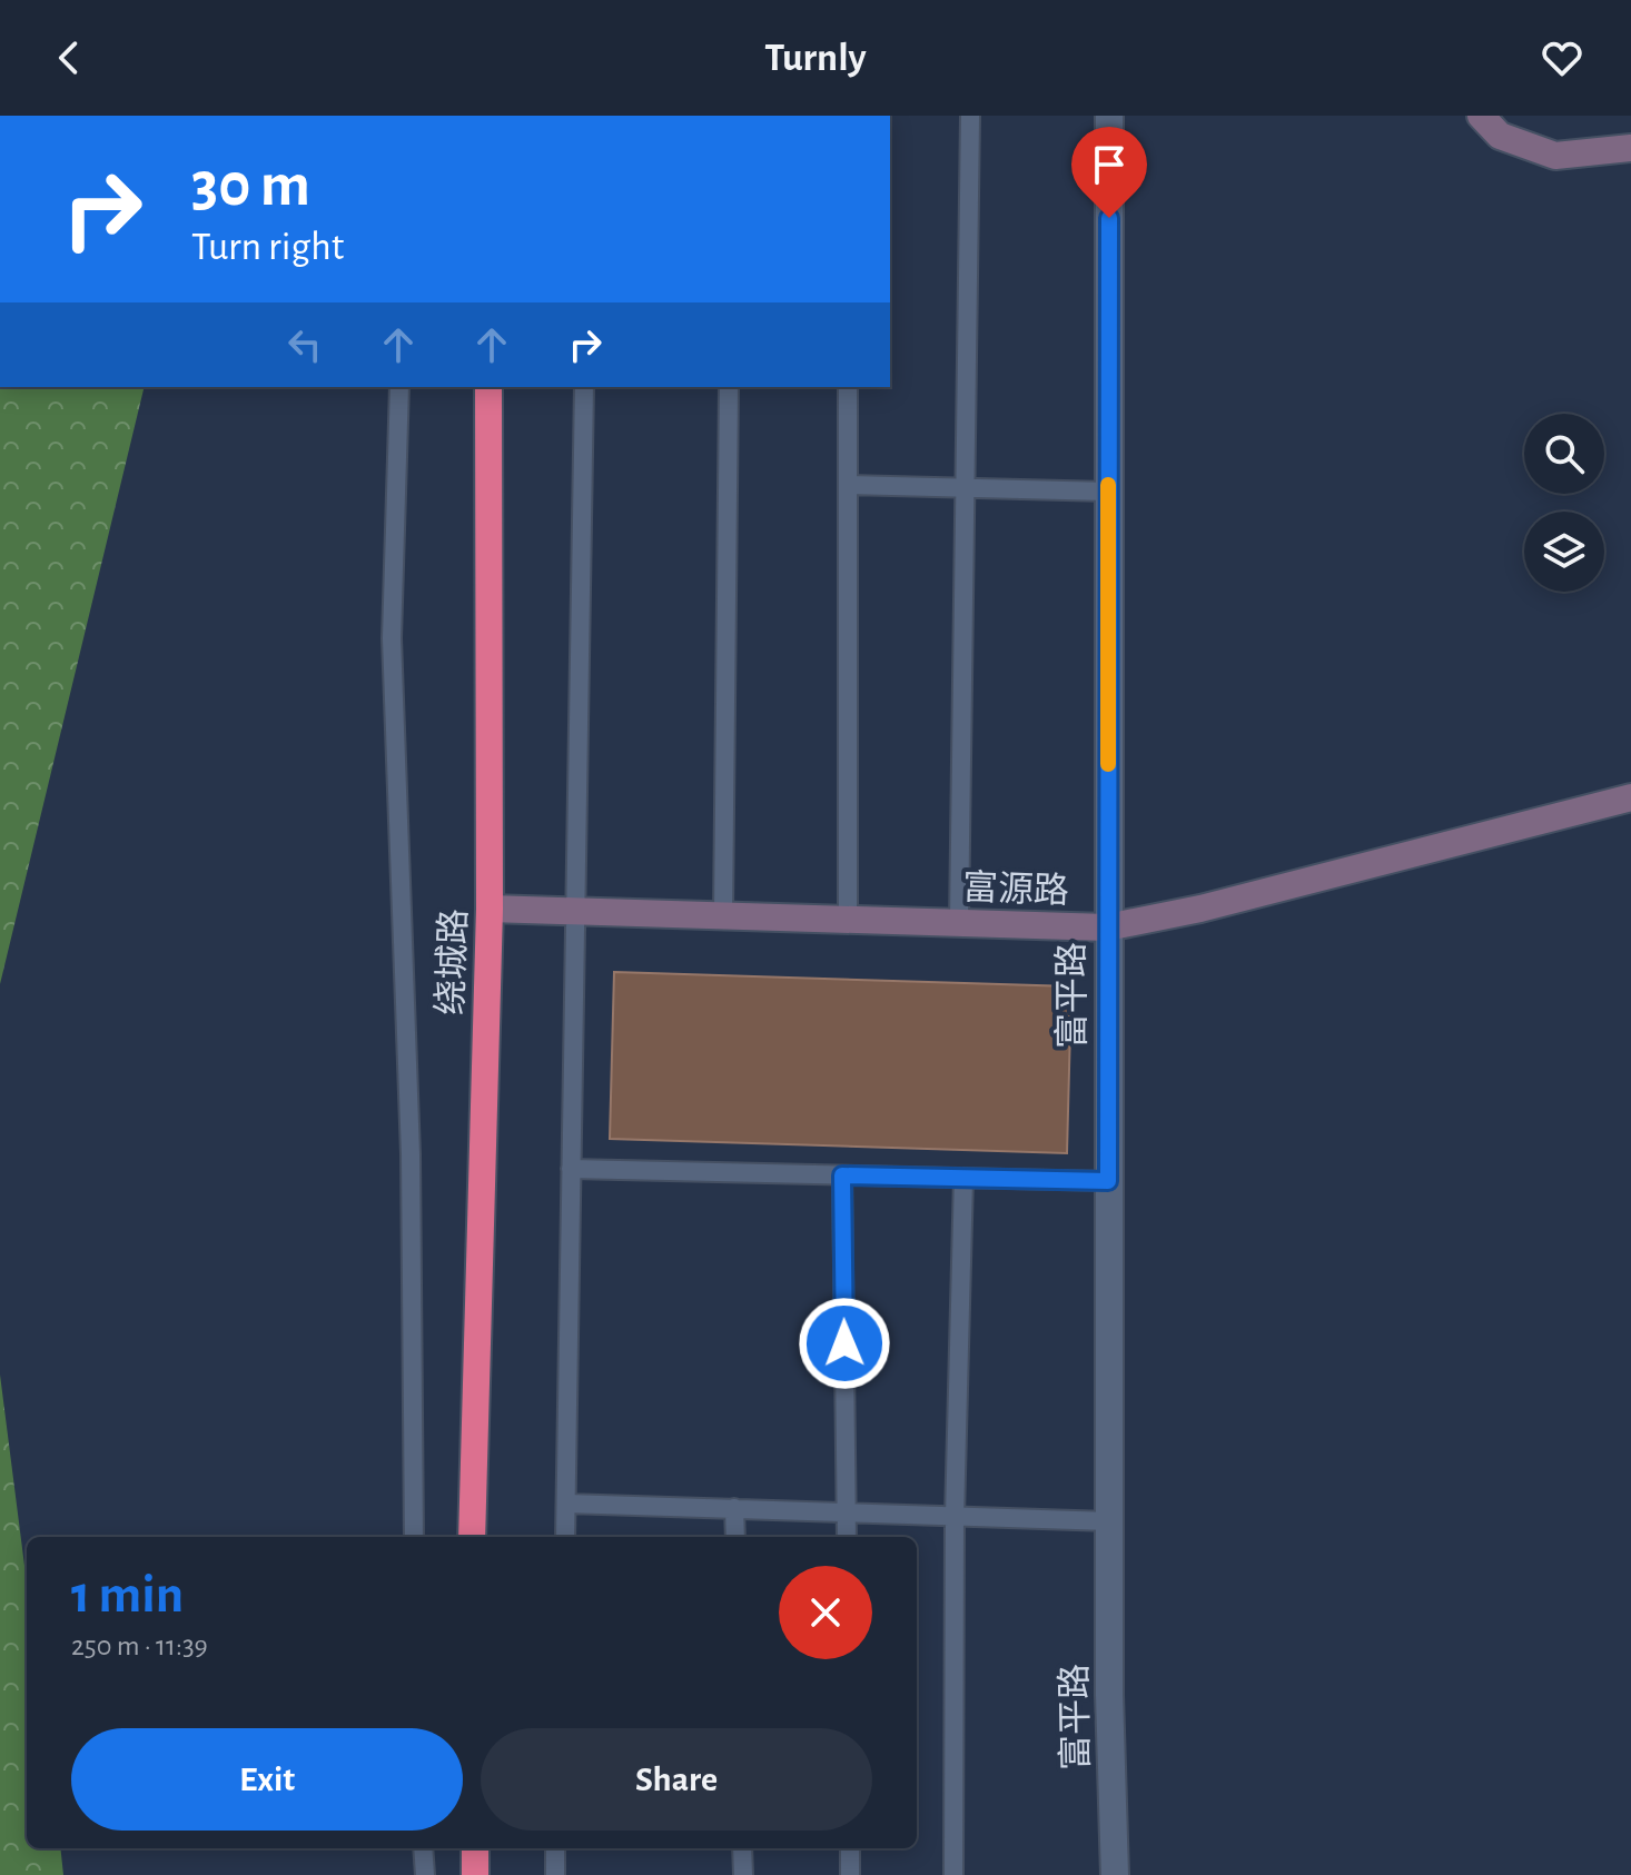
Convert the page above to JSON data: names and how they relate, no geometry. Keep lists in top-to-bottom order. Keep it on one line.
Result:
{"streets":{"highway":["绕城路"],"street":["富源路","富平路"]},"crossings":[["富源路","绕城路"],["富源路","富平路"]],"page":{"header":"Turnly","turn":["30 m","Turn right"],"heading":["1 min","250 m · 11:39"],"buttons":["Exit","Share"]}}
